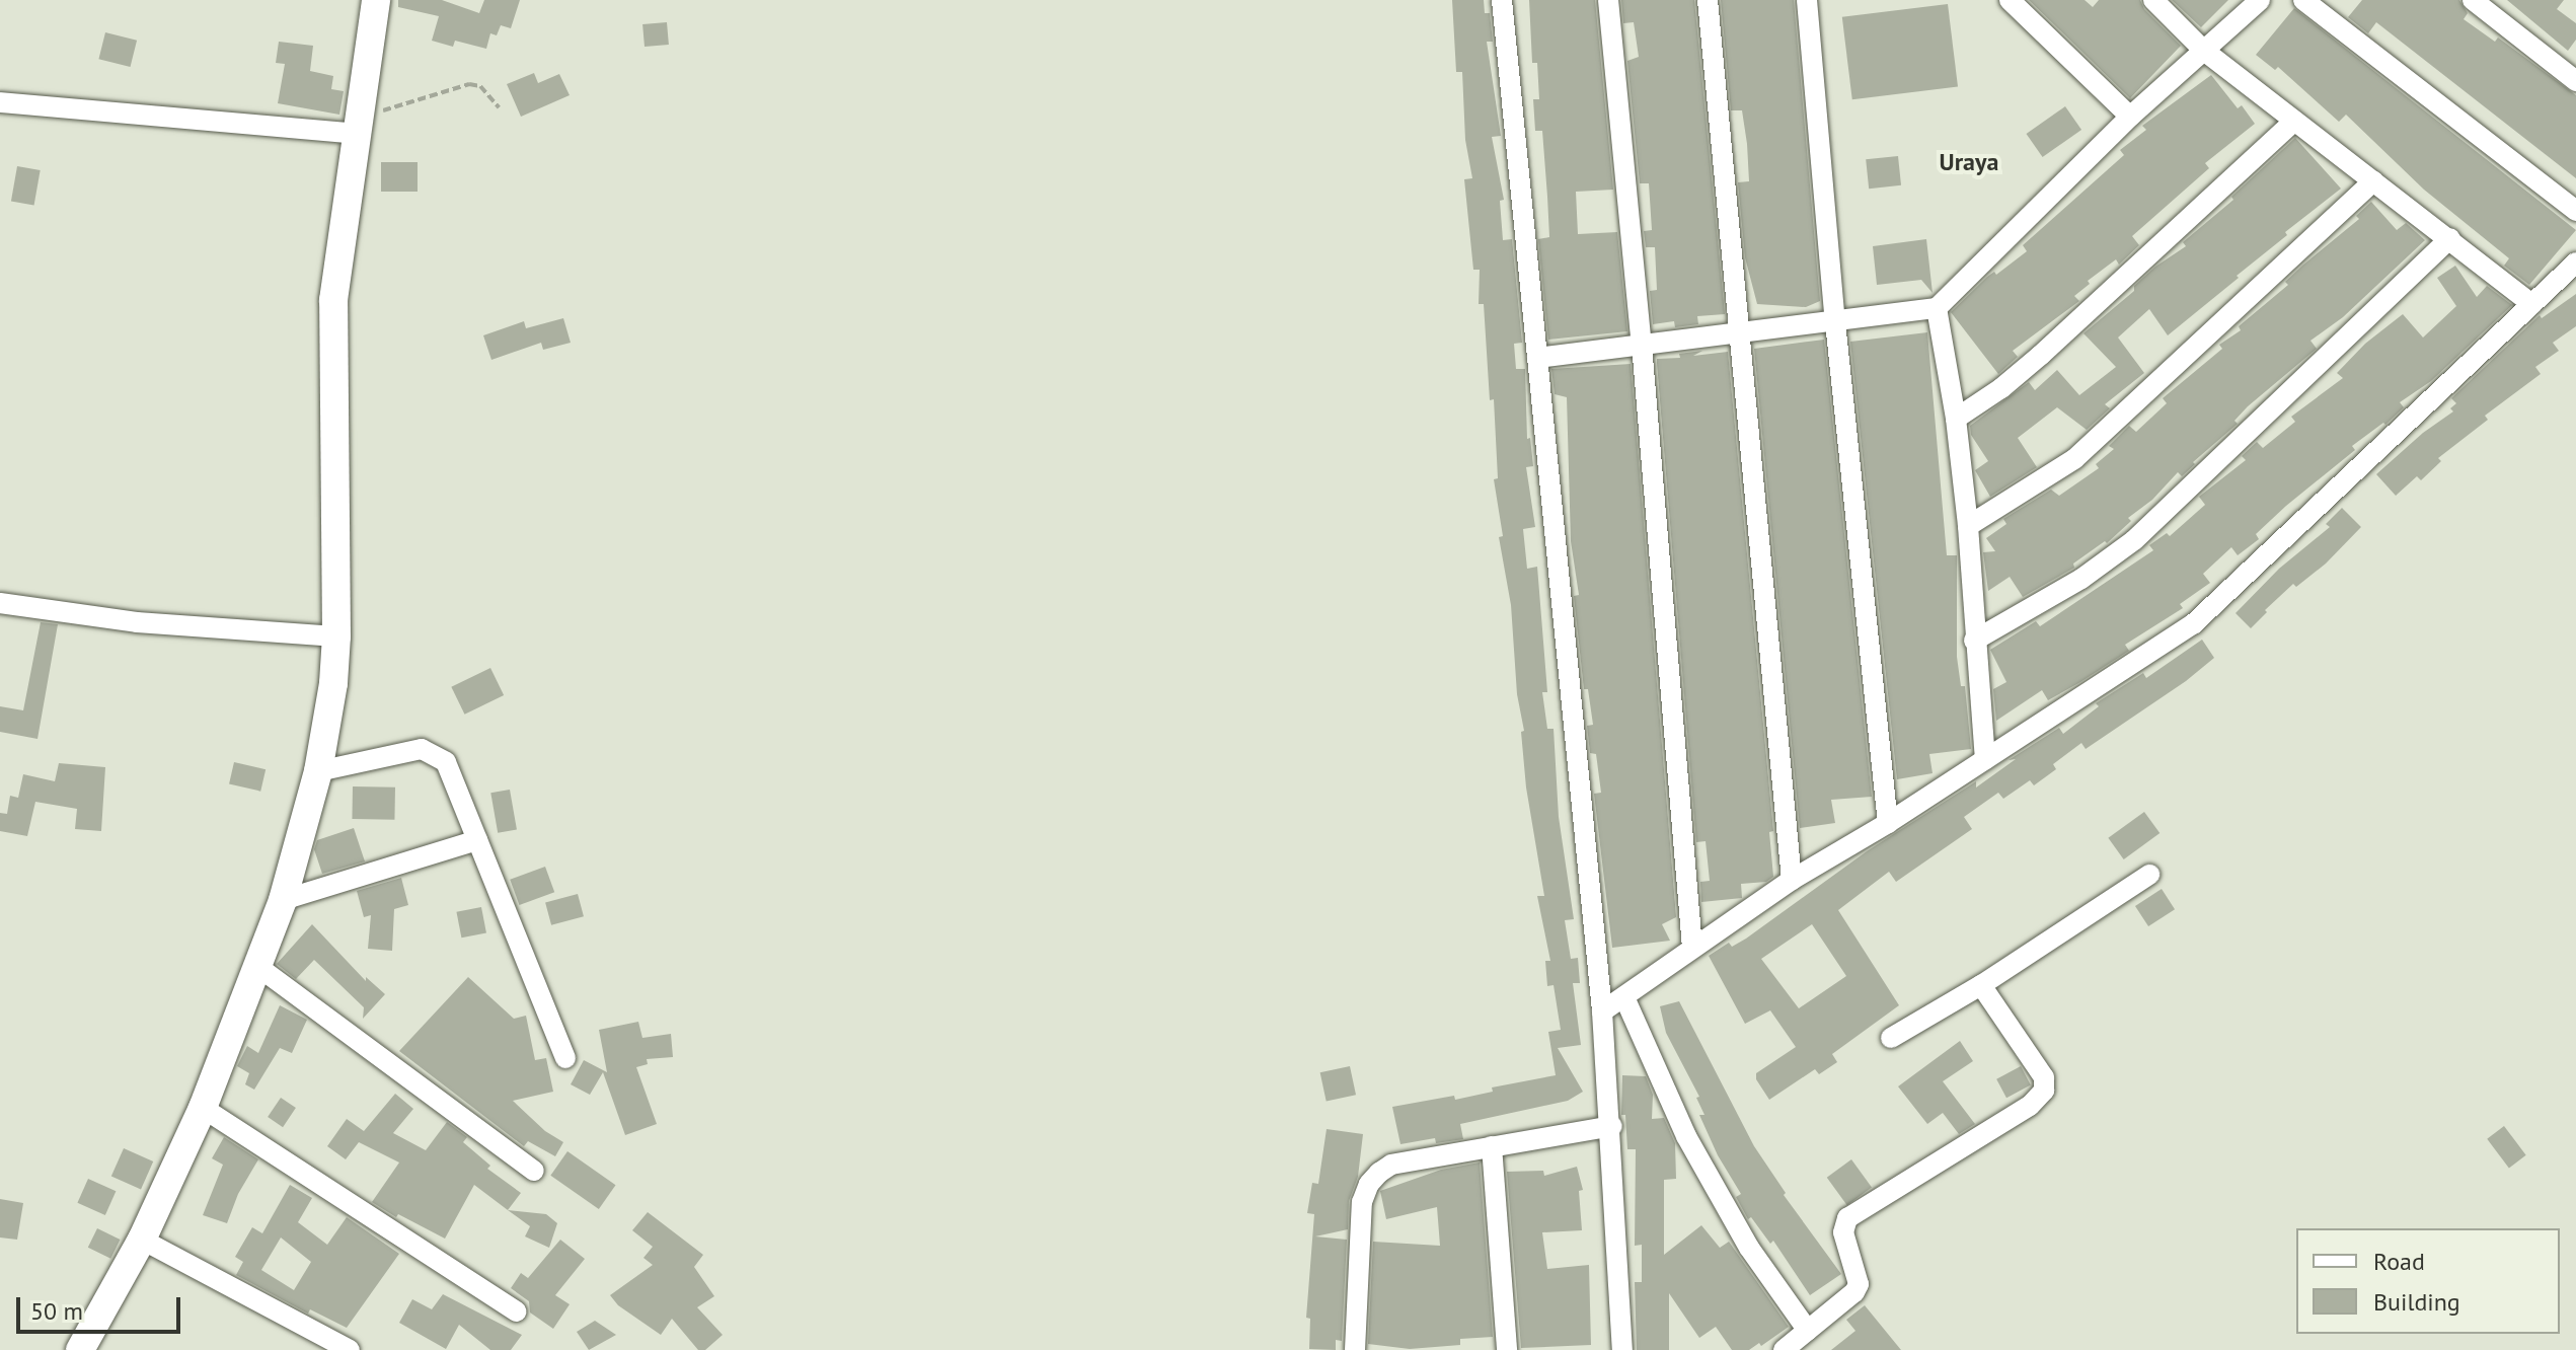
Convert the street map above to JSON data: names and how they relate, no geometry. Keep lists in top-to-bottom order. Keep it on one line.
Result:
{"districts":["Uraya"],"legend":["Road","Building"],"scale_bar":"50 m"}
